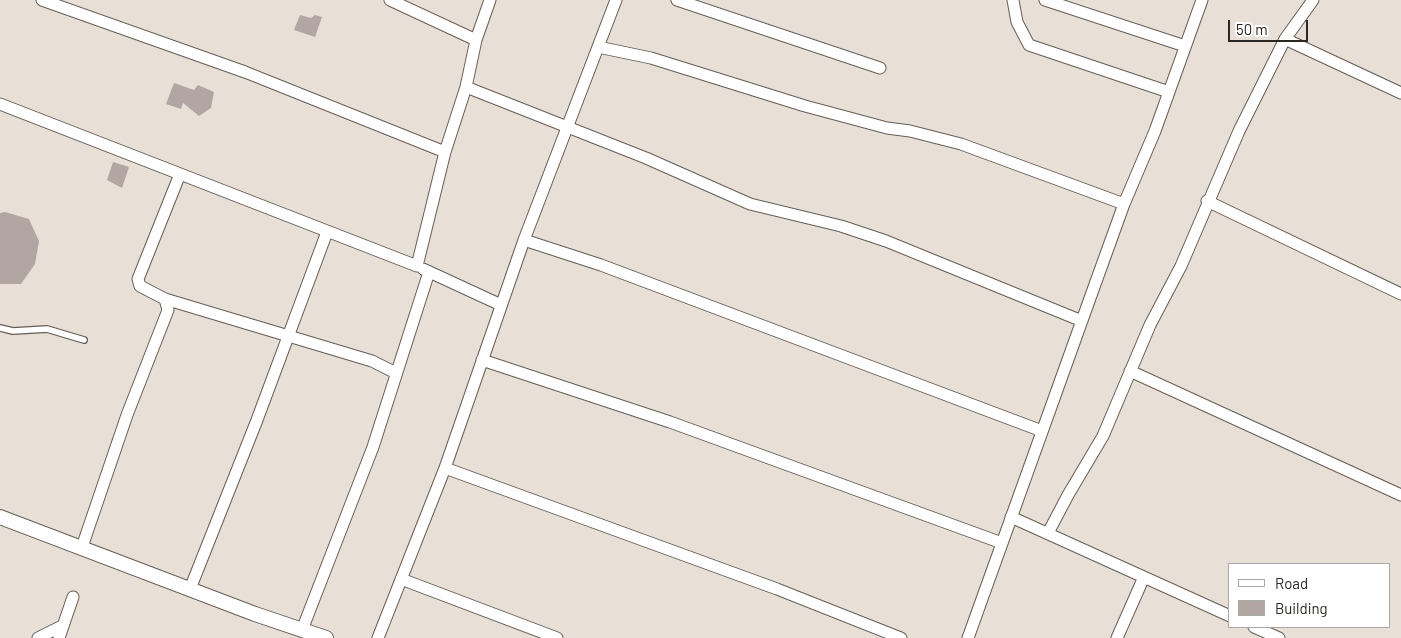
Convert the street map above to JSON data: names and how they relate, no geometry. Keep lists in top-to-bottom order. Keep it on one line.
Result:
{"legend":["Road","Building"],"scale_bar":"50 m"}
